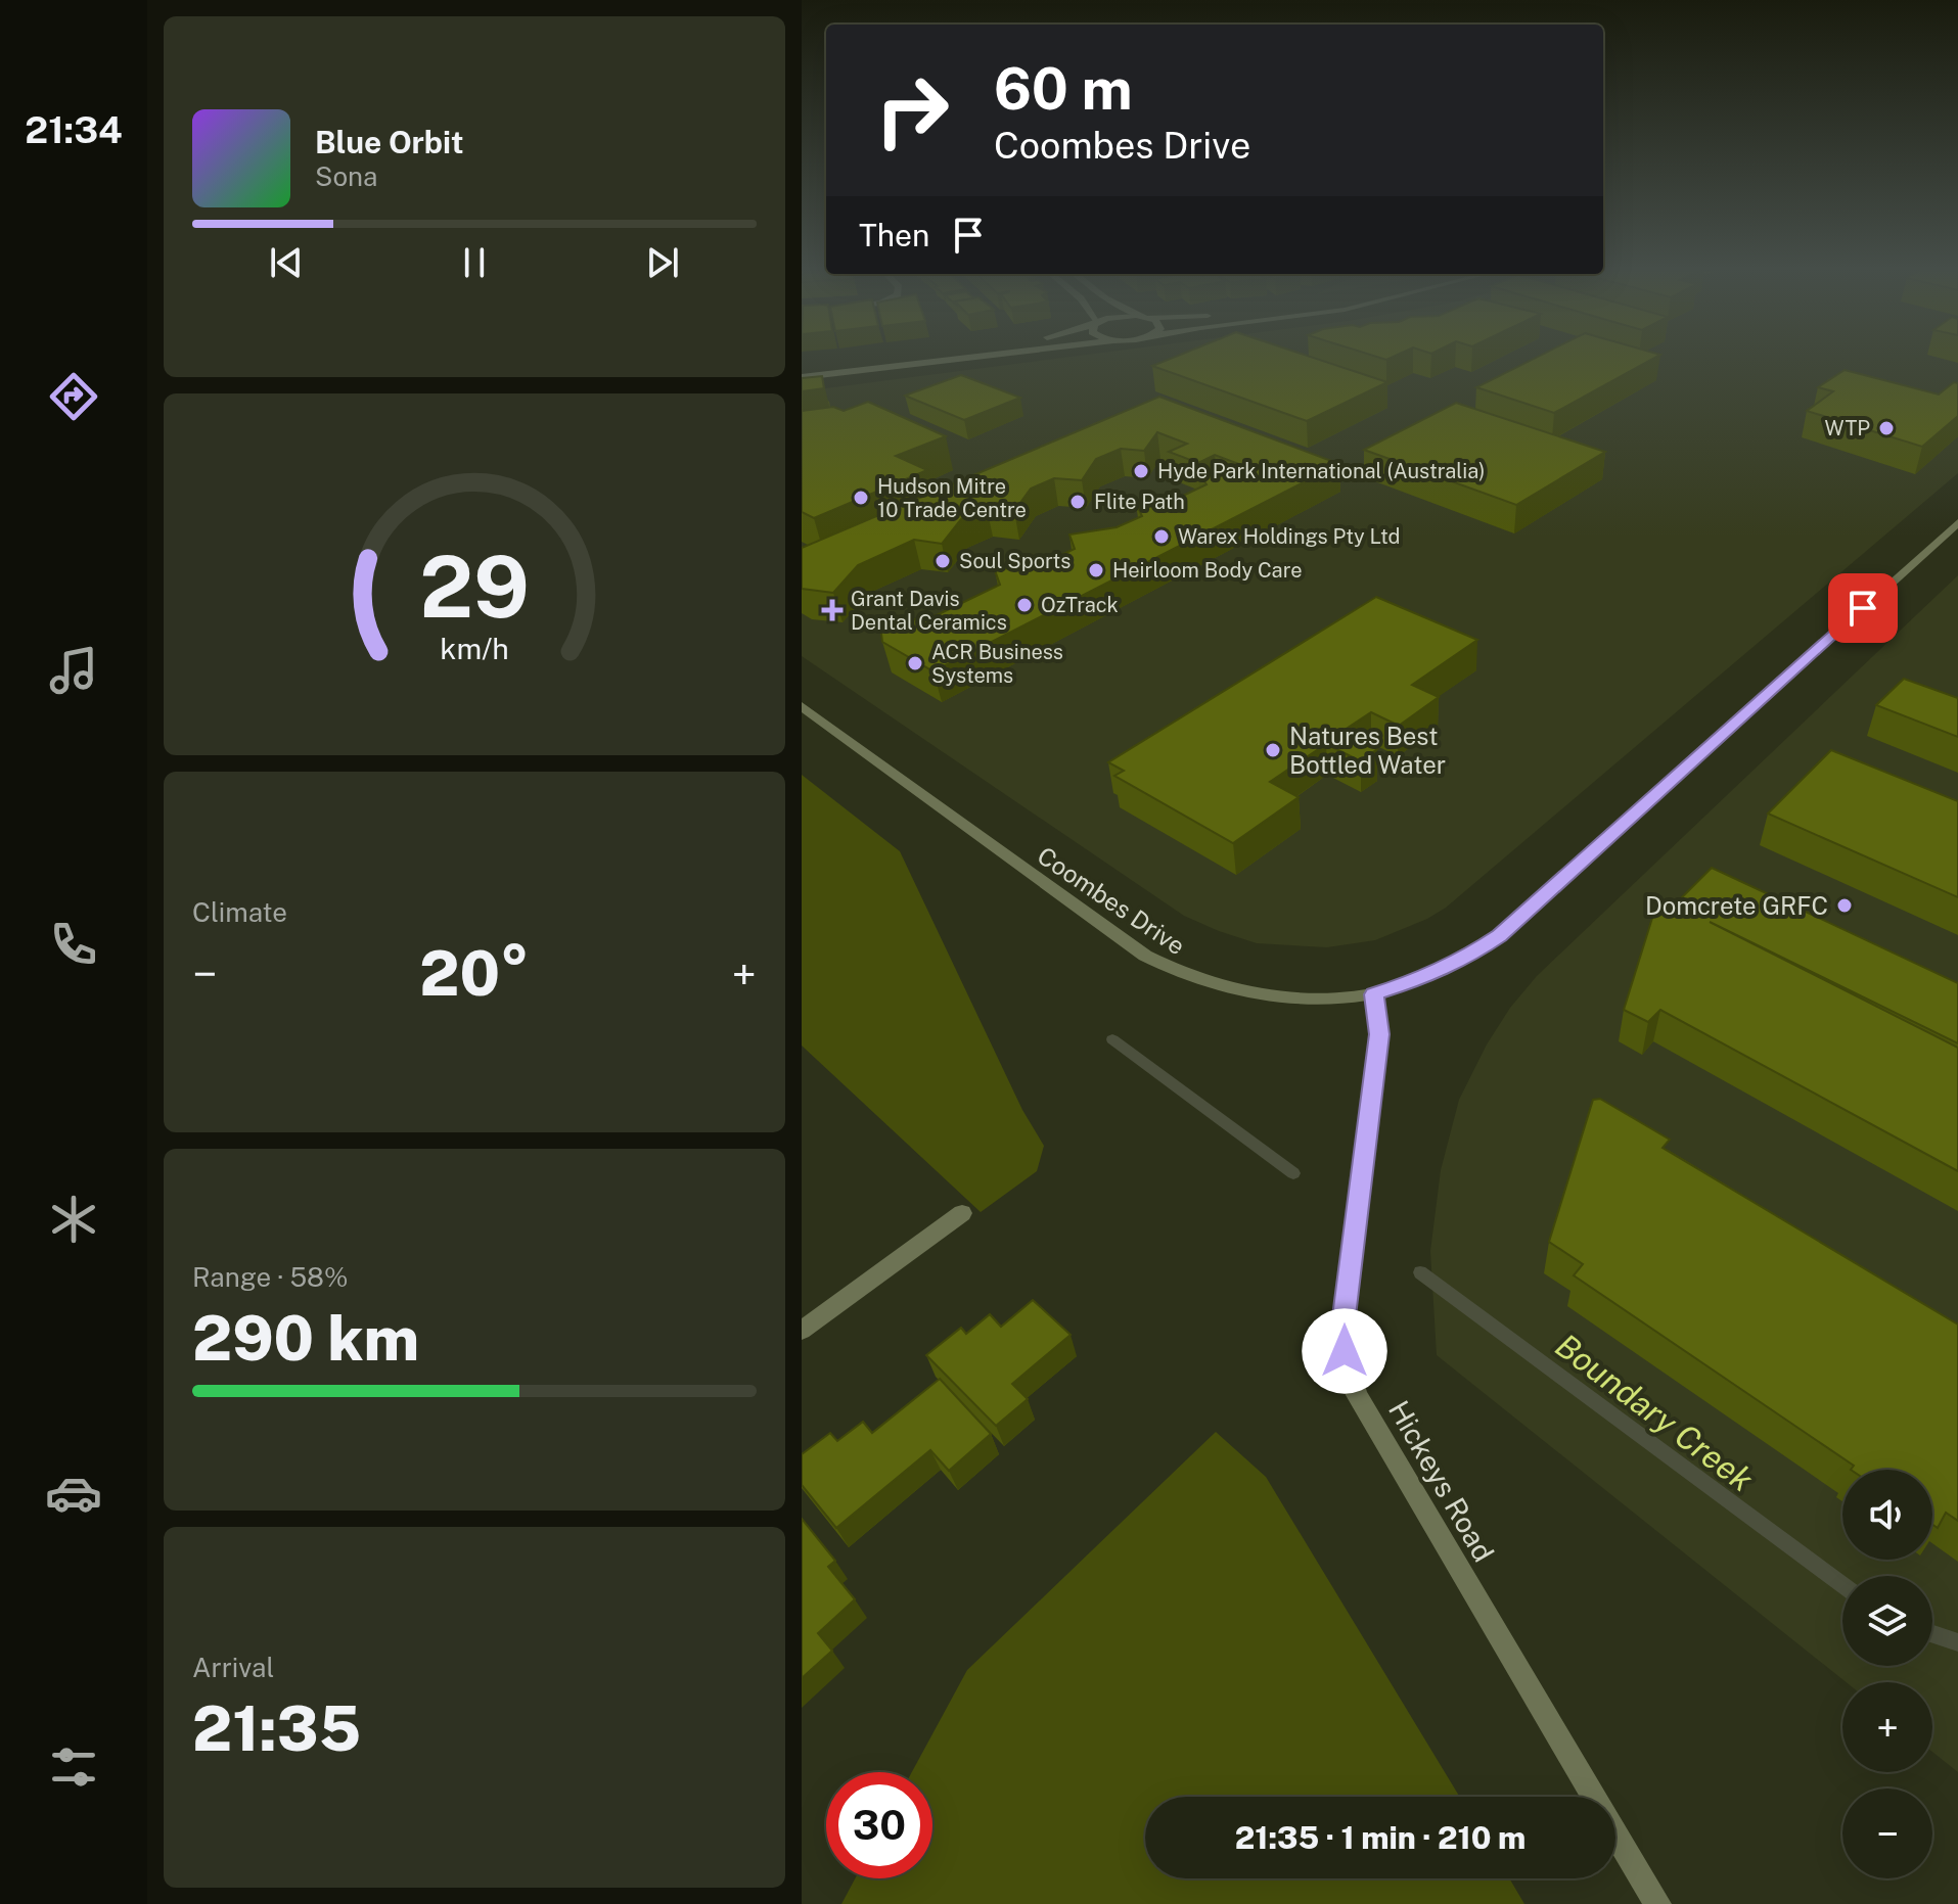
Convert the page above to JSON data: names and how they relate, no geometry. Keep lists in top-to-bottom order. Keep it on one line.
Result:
{"streets":{"street":["Coombes Drive","Hickeys Road"]},"crossings":[["Coombes Drive","Hickeys Road"]],"water":["Boundary Creek"],"places":{"other":["WTP","Hyde Park International (Australia)","Hudson Mitre 10 Trade Centre","Flite Path","Warex Holdings Pty Ltd","Soul Sports","Heirloom Body Care","OzTrack","ACR Business Systems","Natures Best Bottled Water","Domcrete GRFC"],"health":["Grant Davis Dental Ceramics"]},"page":{"tabs":"21:34","turn":["60 m","Coombes Drive"],"song":["Blue Orbit","Sona"],"then":"Then","tile":["Climate",["Range · 58%","290 km"],["Arrival","21:35"]],"heat":["−","20°","+"],"map_buttons":["+","−"],"limit":"30","trip":"21:35 · 1 min · 210 m","gauge":["29","km/h"]}}
